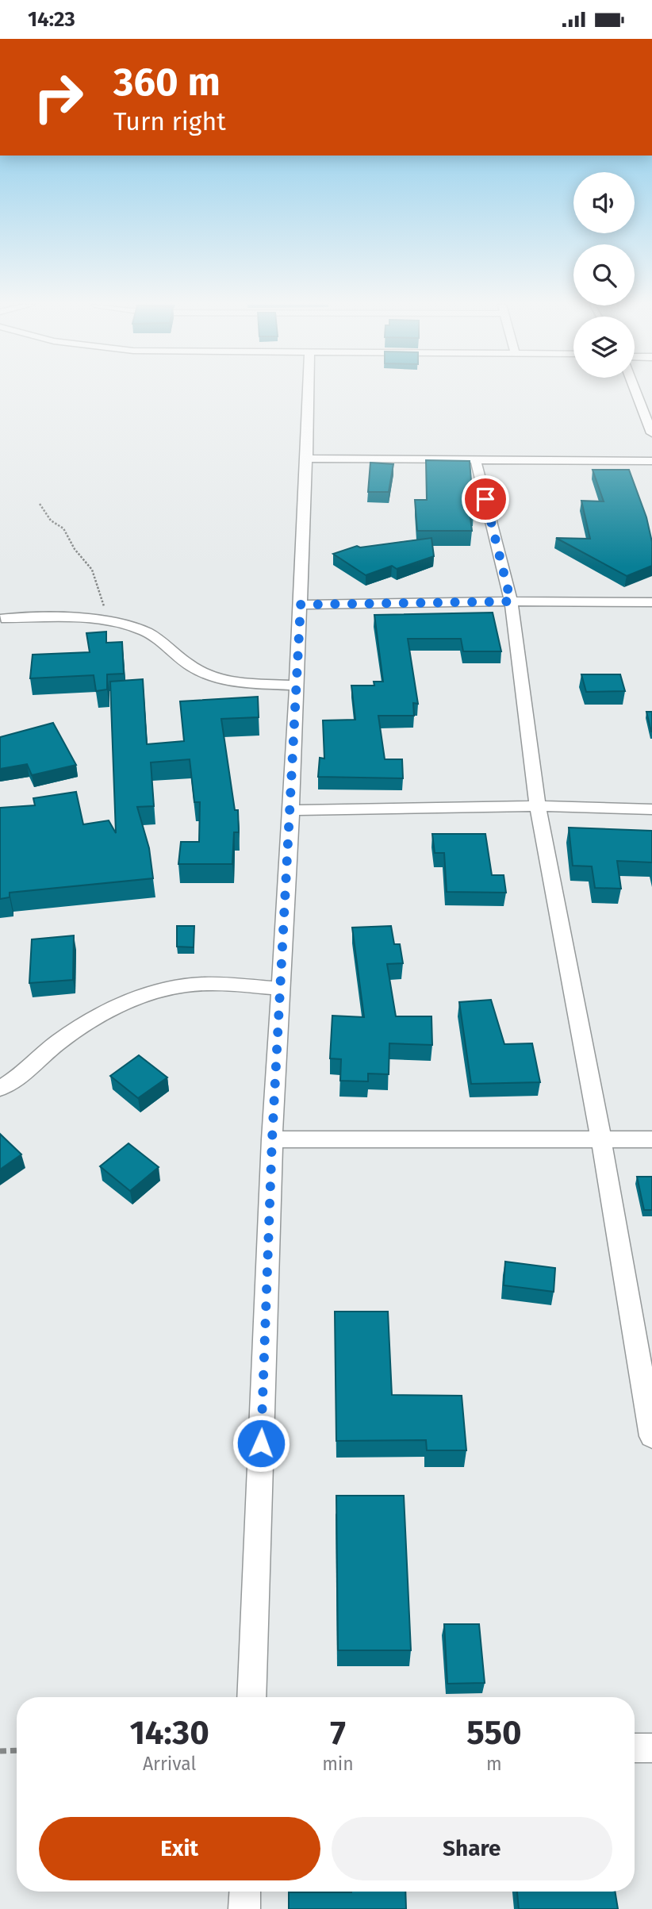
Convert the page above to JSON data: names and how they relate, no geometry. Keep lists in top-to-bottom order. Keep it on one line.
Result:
{"page":{"status":"14:23","turn":["360 m","Turn right"],"eta":["14:30","Arrival","7","min","550","m"],"buttons":["Exit","Share"]}}
